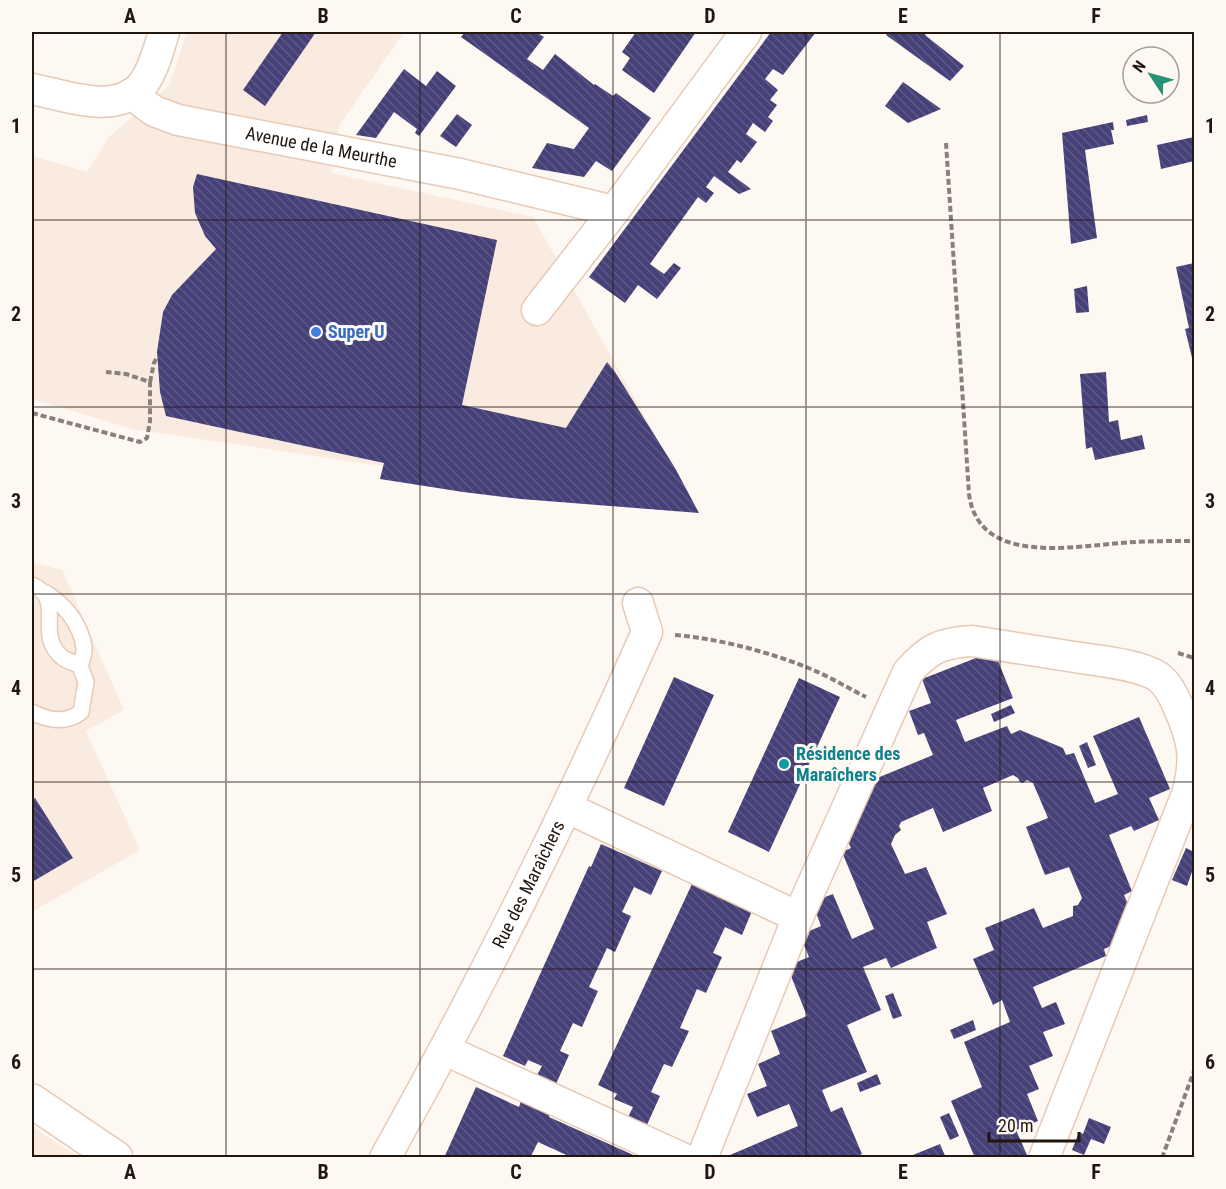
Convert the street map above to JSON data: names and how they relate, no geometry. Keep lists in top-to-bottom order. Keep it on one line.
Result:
{"streets":{"street":["Avenue de la Meurthe","Rue des Maraîchers"]},"places":["Super U","Résidence des Maraîchers"],"scale_bar":"20 m","north":"top left","grid":{"columns":["A","B","C","D","E","F"],"rows":["1","2","3","4","5","6"]}}
